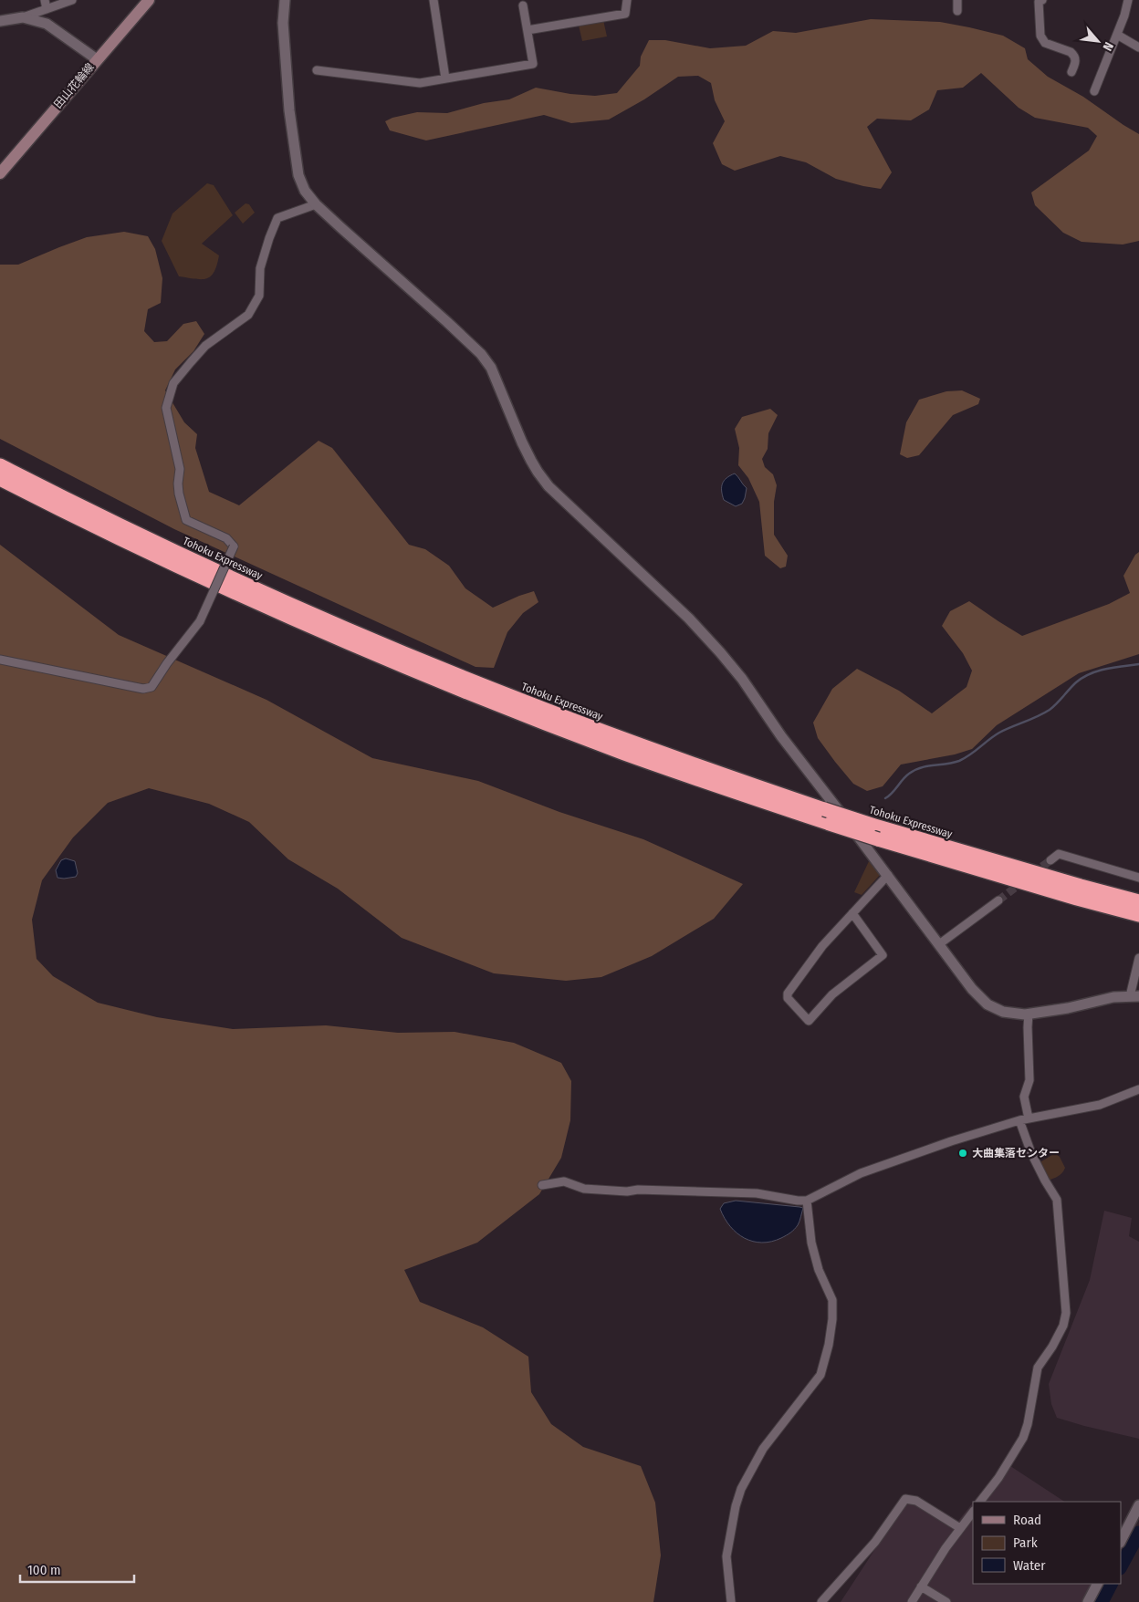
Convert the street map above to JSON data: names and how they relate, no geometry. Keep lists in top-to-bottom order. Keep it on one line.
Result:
{"streets":{"highway":["Tohoku Expressway"],"main road":["田山花輪線"]},"places":["大曲集落センター"],"legend":["Road","Park","Water"],"scale_bar":"100 m","north":"bottom right"}
